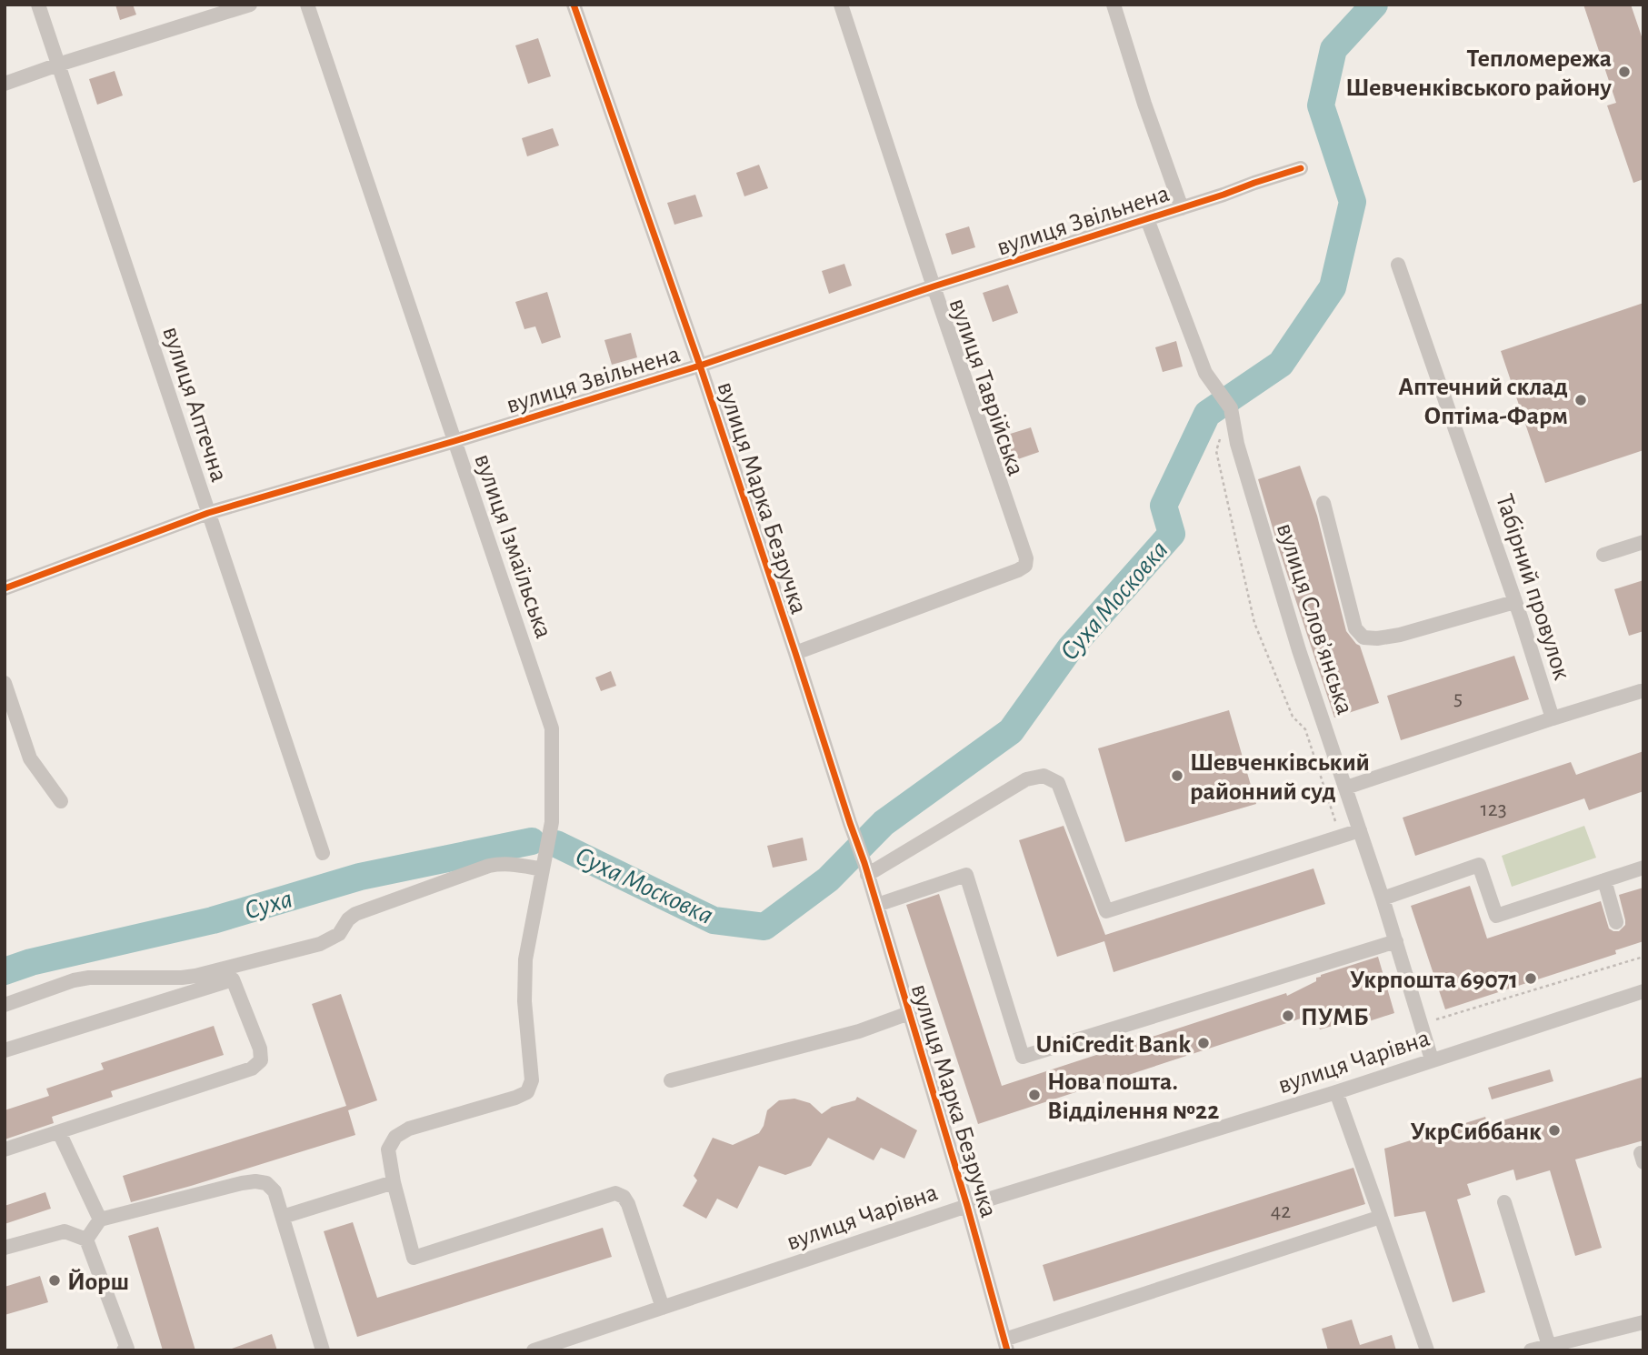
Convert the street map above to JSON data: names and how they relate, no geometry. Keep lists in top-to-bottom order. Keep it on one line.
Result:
{"streets":{"street":["вулиця Звільнена","вулиця Таврійська","вулиця Аптечна","вулиця Марка Безручка","вулиця Ізмаїльська","Табірний провулок","вулиця Слов’янська","вулиця Чарівна"]},"crossings":[["вулиця Звільнена","вулиця Таврійська"],["вулиця Звільнена","вулиця Аптечна"],["вулиця Звільнена","вулиця Марка Безручка"],["вулиця Звільнена","вулиця Ізмаїльська"],["вулиця Звільнена","вулиця Слов’янська"],["вулиця Таврійська","вулиця Марка Безручка"],["вулиця Марка Безручка","вулиця Чарівна"],["Табірний провулок","вулиця Слов’янська"],["вулиця Слов’янська","вулиця Чарівна"]],"water":["Суха Московка","Суха"],"places":["Тепломережа Шевченківського району","Аптечний склад Оптіма-Фарм","Шевченківський районний суд","Укрпошта 69071","ПУМБ","UniCredit Bank","Нова пошта. Відділення №22","УкрСиббанк","Йорш"],"house_numbers":["5","123","42"]}
